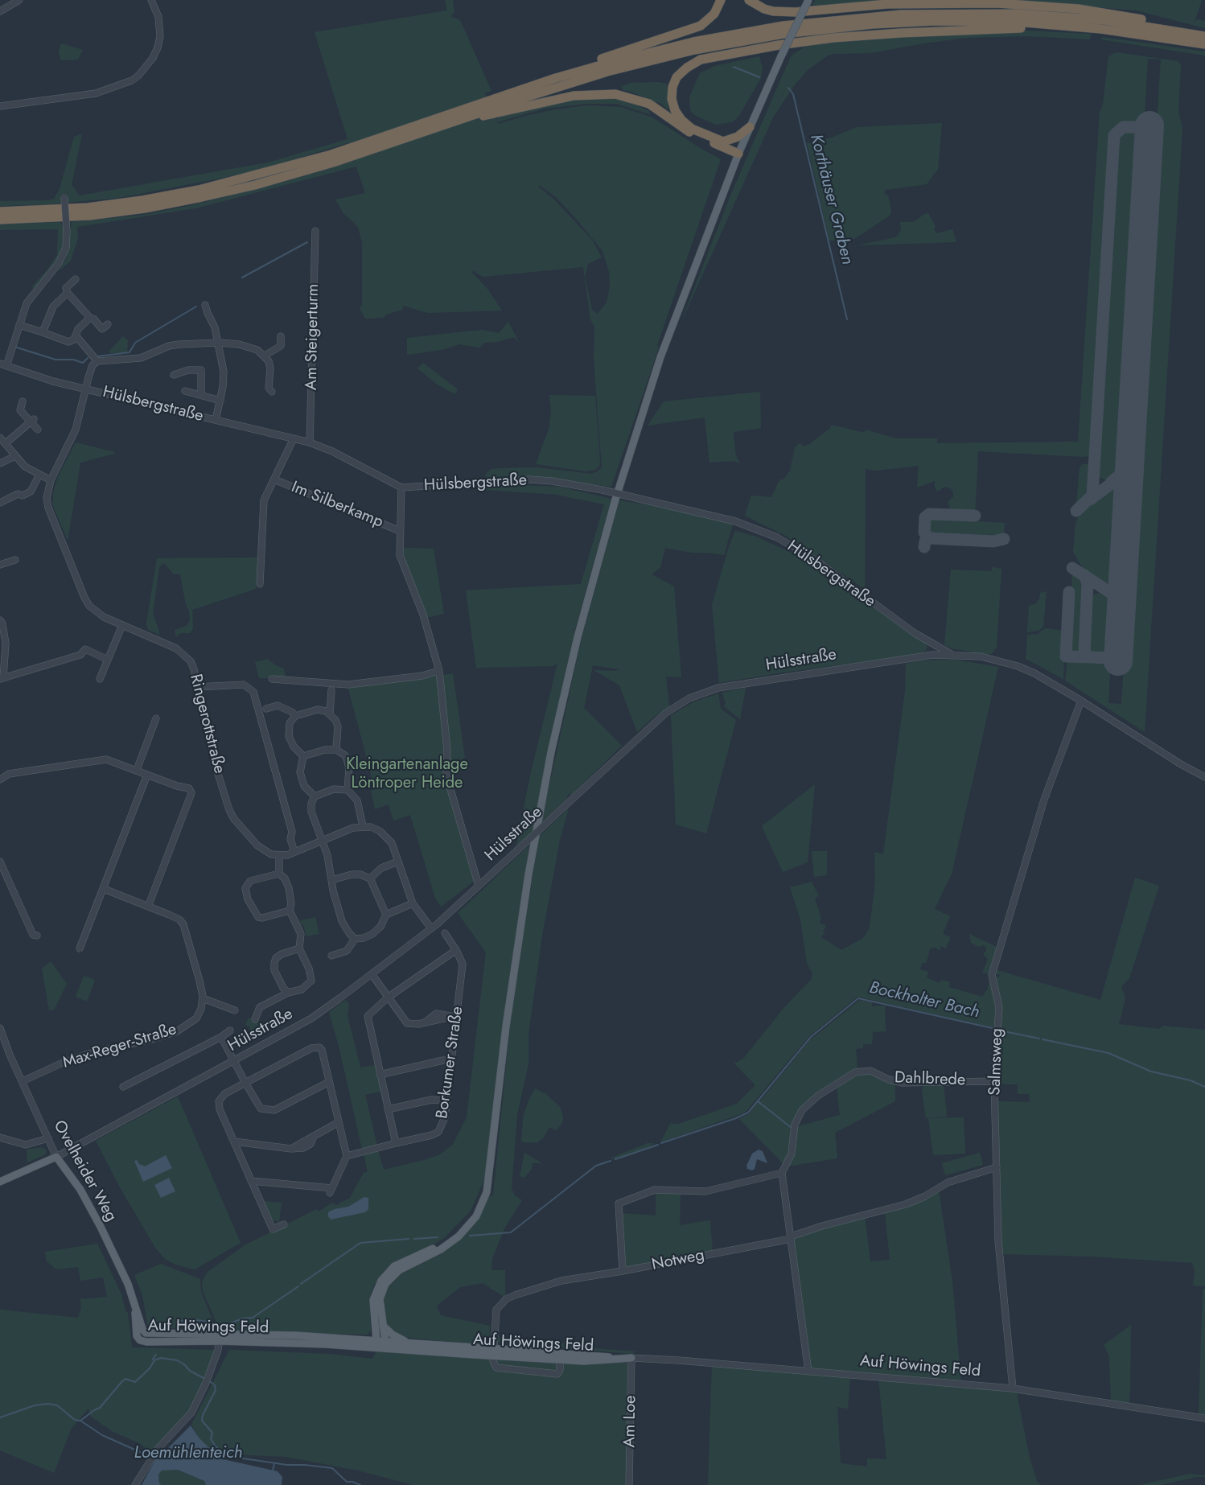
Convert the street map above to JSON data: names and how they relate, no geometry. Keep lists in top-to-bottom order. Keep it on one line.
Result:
{"streets":{"main road":["Hülsstraße","Ovelheider Weg","Auf Höwings Feld"],"street":["Am Steigerturm","Hülsbergstraße","Im Silberkamp","Ringerottstraße","Max-Reger-Straße","Salmsweg","Borkumer Straße","Dahlbrede","Notweg","Am Loe"]},"crossings":[["Am Steigerturm","Hülsbergstraße"],["Hülsbergstraße","Hülsstraße"],["Hülsbergstraße","Ringerottstraße"],["Hülsstraße","Salmsweg"],["Hülsstraße","Ovelheider Weg"],["Max-Reger-Straße","Ovelheider Weg"],["Salmsweg","Dahlbrede"],["Salmsweg","Notweg"],["Salmsweg","Auf Höwings Feld"],["Ovelheider Weg","Auf Höwings Feld"],["Notweg","Auf Höwings Feld"],["Auf Höwings Feld","Am Loe"]],"water":["Korthäuser Graben","Bockholter Bach","Loemühlenteich"],"parks":["Kleingartenanlage Löntroper Heide"]}
